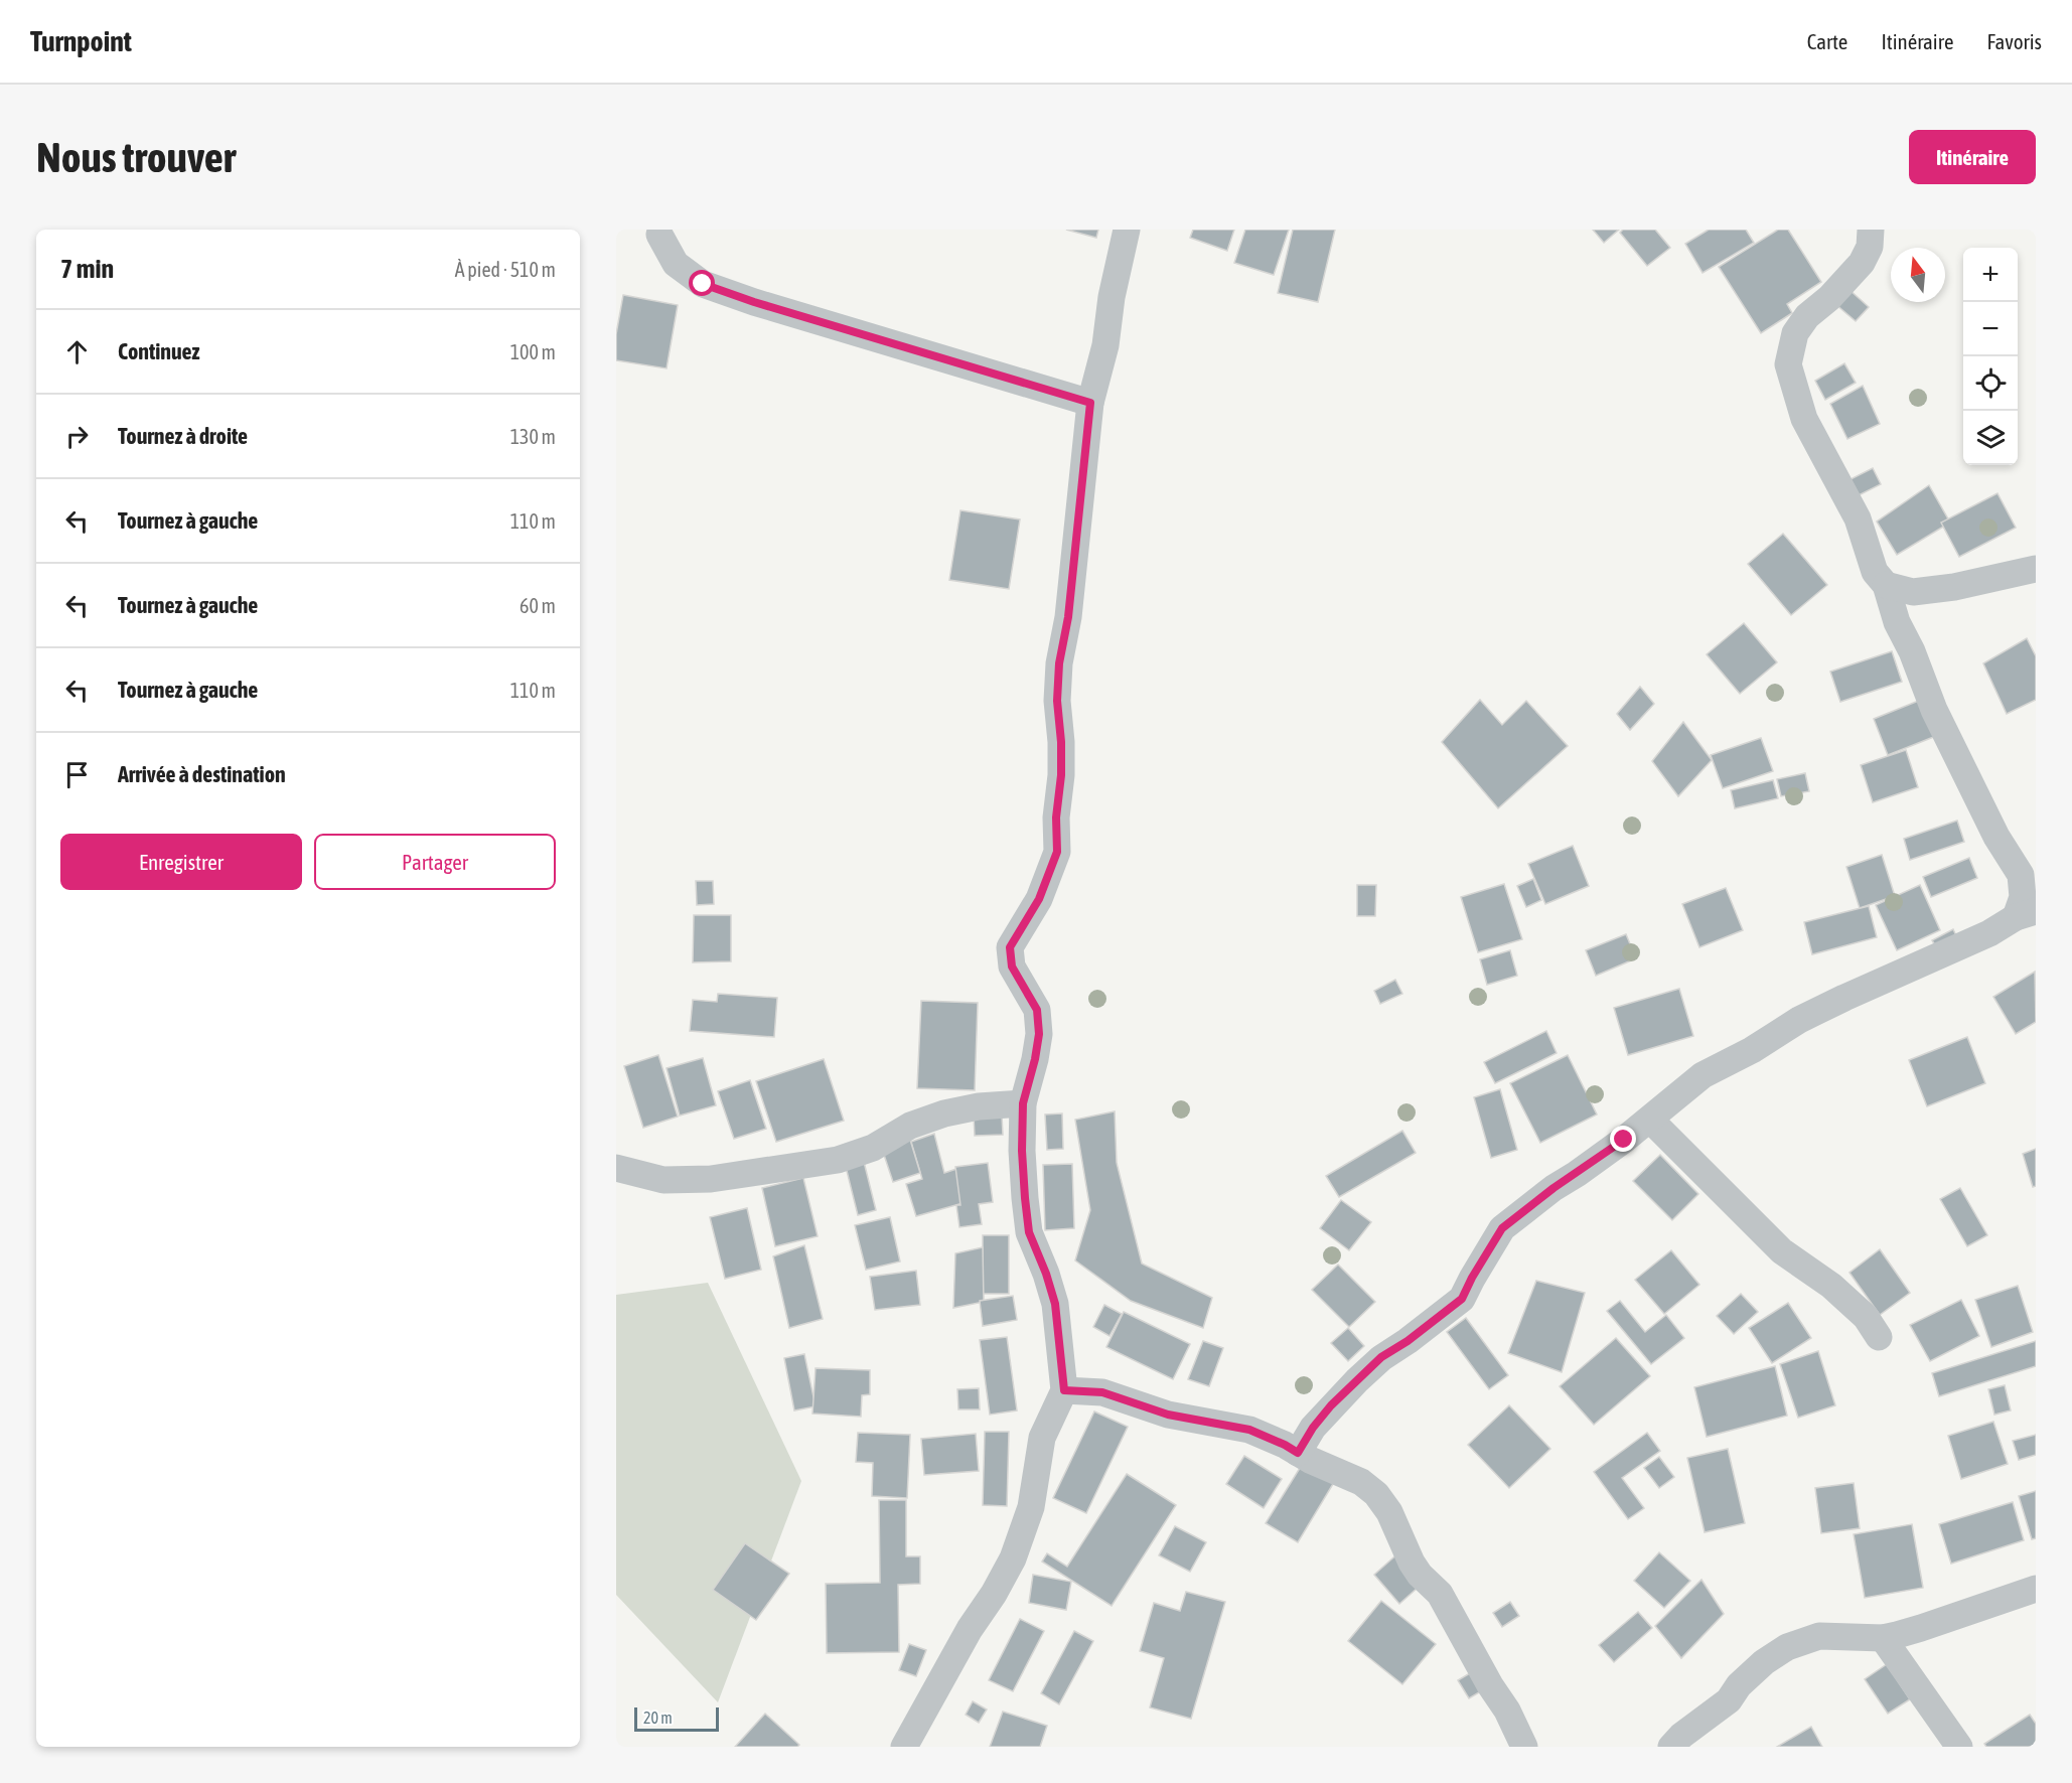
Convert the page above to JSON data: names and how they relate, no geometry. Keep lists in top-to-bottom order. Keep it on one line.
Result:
{"scale_bar":"20 m","north":"top","page":{"header":"Turnpoint","nav":["Carte","Itinéraire","Favoris"],"buttons":["Itinéraire",["Enregistrer","Partager"]],"title":"Nous trouver","heading":["7 min","À pied · 510 m"],"map_buttons":["+","−"],"list":[["Continuez","100 m"],["Tournez à droite","130 m"],["Tournez à gauche","110 m"],["Tournez à gauche","60 m"],["Tournez à gauche","110 m"],"Arrivée à destination"],"scale":"20 m"}}
